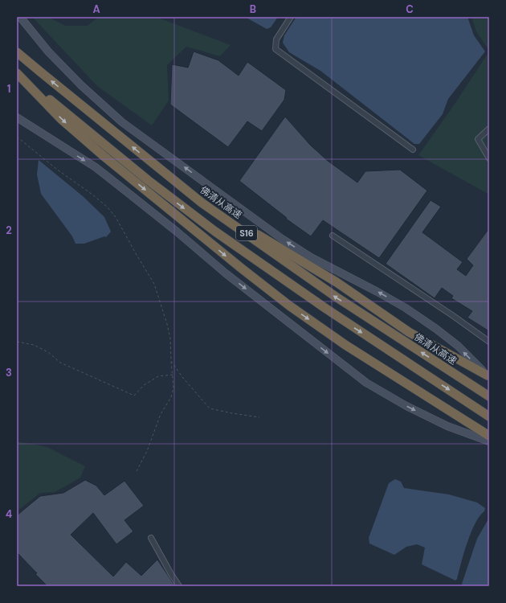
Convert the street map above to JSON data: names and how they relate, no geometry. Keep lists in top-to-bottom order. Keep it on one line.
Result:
{"streets":{"highway":["佛清从高速","S16"]},"grid":{"columns":["A","B","C"],"rows":["1","2","3","4"]}}
